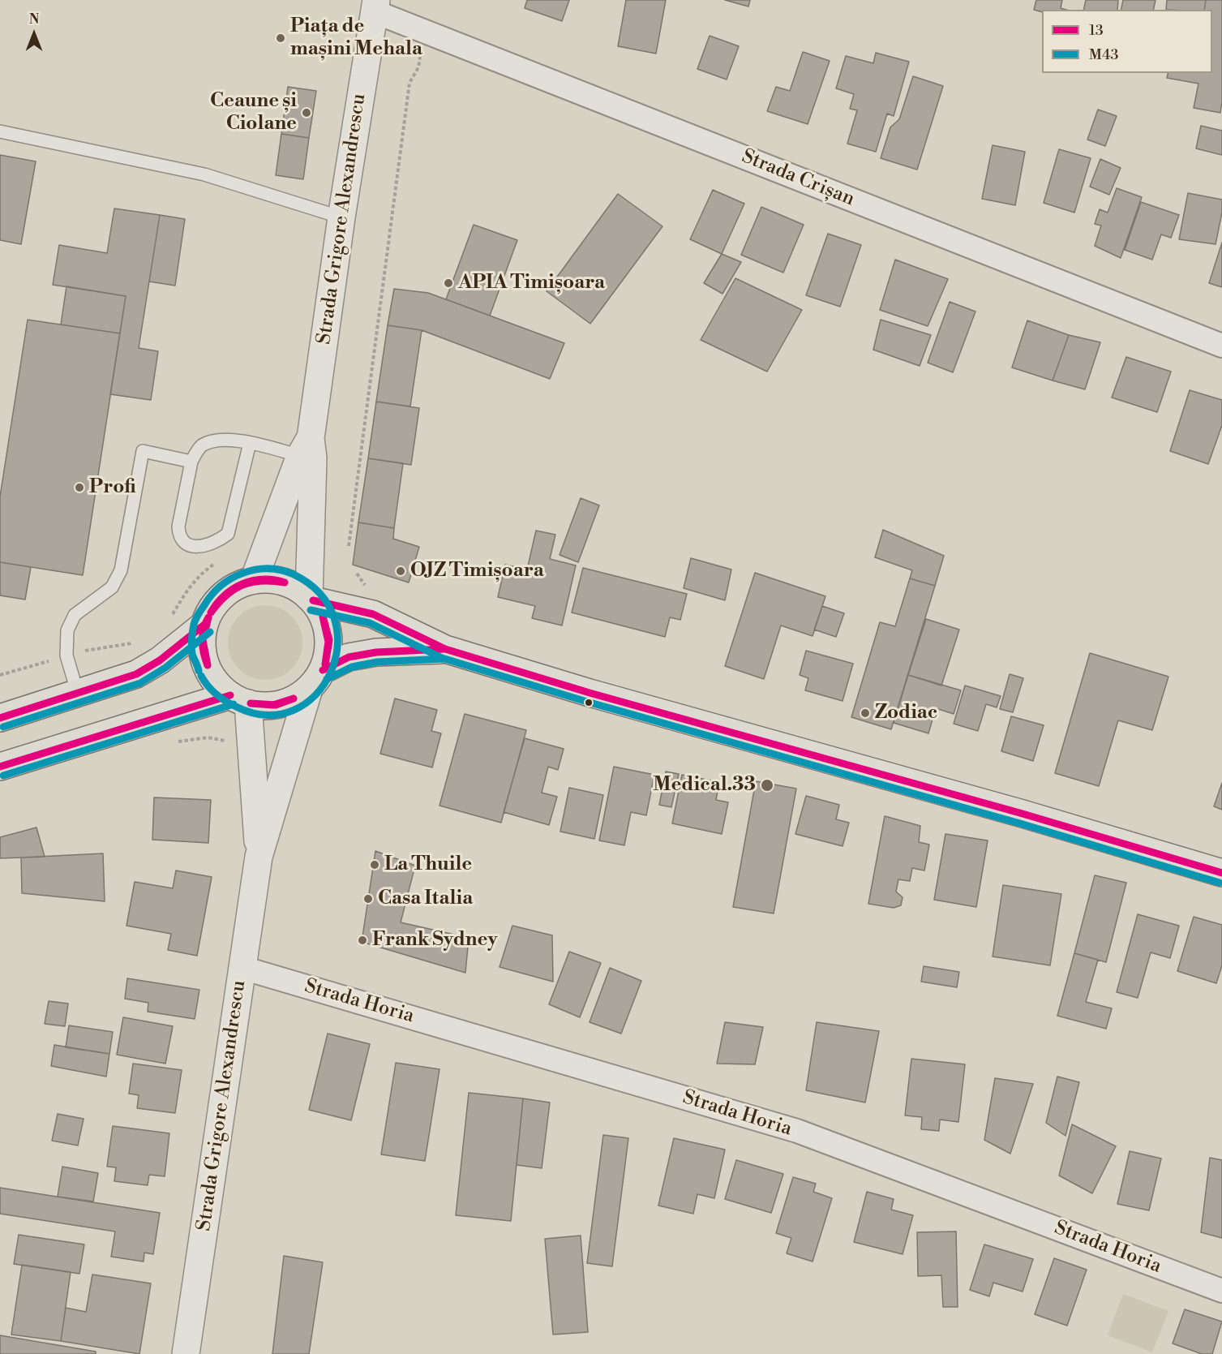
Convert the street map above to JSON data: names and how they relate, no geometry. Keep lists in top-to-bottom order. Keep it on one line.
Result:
{"streets":{"street":["Strada Crișan","Strada Grigore Alexandrescu","Strada Horia"]},"crossings":[["Strada Crișan","Strada Grigore Alexandrescu"],["Strada Grigore Alexandrescu","Strada Horia"]],"places":["Piața de mașini Mehala","Ceaune și Ciolane","APIA Timișoara","Profi","OJZ Timișoara","Zodiac","Medical.33","La Thuile","Casa Italia","Frank Sydney"],"lines":["transit line M43","transit line 13"],"legend":["13","M43"],"north":"top"}
